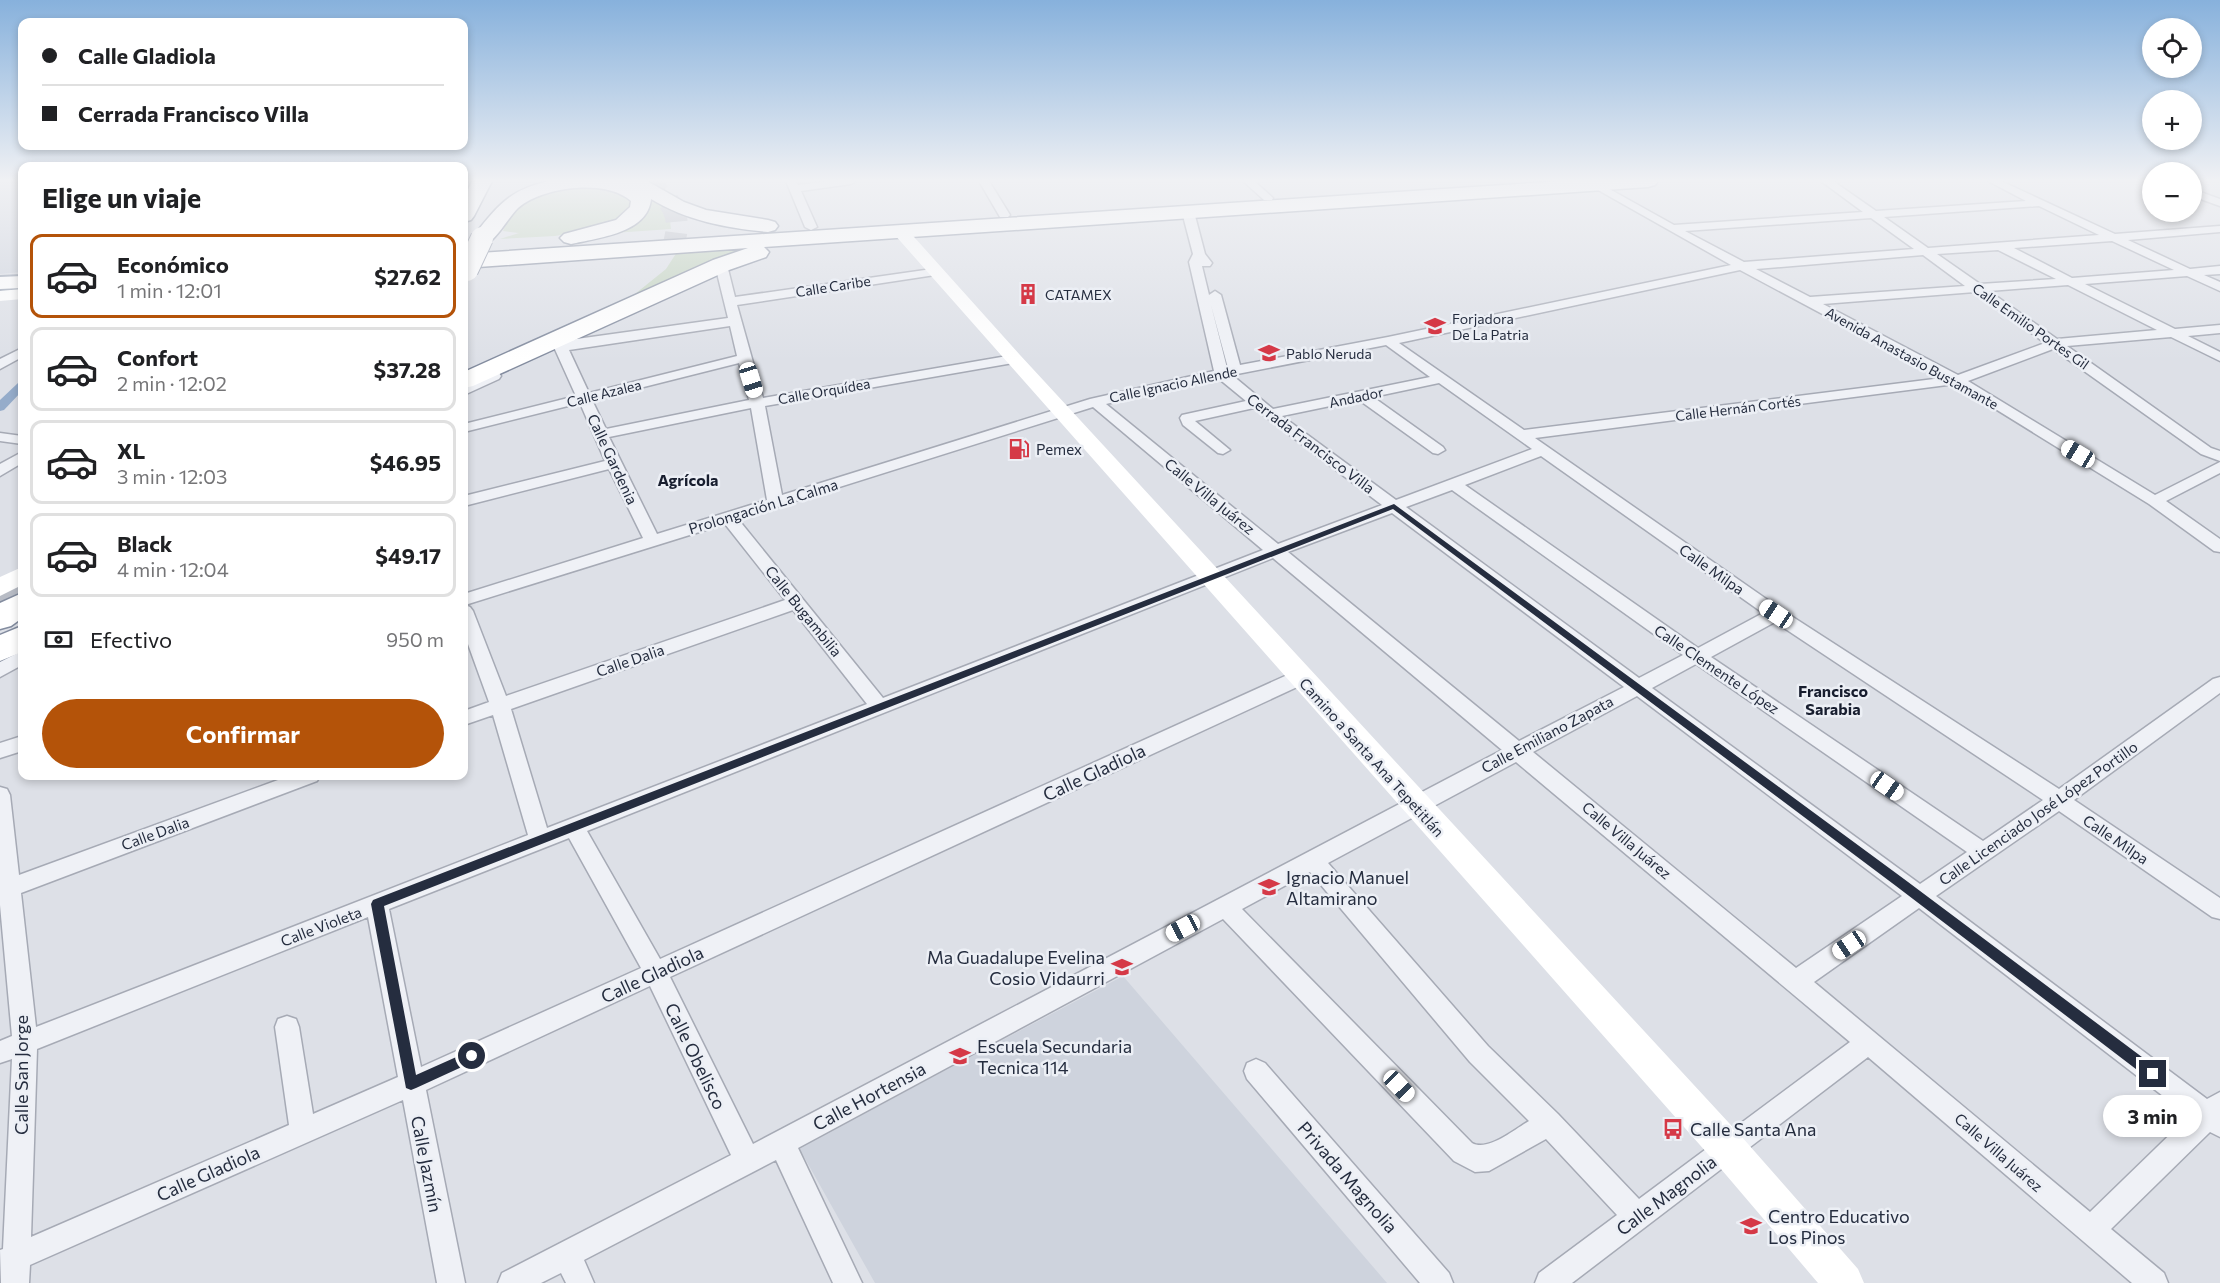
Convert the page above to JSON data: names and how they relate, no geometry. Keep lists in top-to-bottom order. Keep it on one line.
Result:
{"streets":{"street":["Calle Caribe","Calle Emilio Portes Gil","Avenida Anastasio Bustamante","Calle Ignacio Allende","Calle Orquídea","Calle Azalea","Andador","Calle Hernán Cortés","Cerrada Francisco Villa","Calle Gardenia","Calle Villa Juárez","Prolongación La Calma","Calle Milpa","Calle Bugambilia","Calle Dalia","Calle Clemente López","Calle Emiliano Zapata","Camino a Santa Ana Tepetitlán","Calle Gladiola","Calle Licenciado José López Portillo","Calle Violeta","Calle Obelisco","Calle San Jorge","Calle Hortensia","Calle Jazmín","Privada Magnolia","Calle Magnolia"]},"crossings":[["Calle Caribe","Camino a Santa Ana Tepetitlán"],["Calle Emilio Portes Gil","Calle Ignacio Allende"],["Calle Emilio Portes Gil","Calle Hernán Cortés"],["Avenida Anastasio Bustamante","Calle Ignacio Allende"],["Avenida Anastasio Bustamante","Calle Hernán Cortés"],["Calle Ignacio Allende","Cerrada Francisco Villa"],["Calle Ignacio Allende","Calle Villa Juárez"],["Calle Ignacio Allende","Prolongación La Calma"],["Calle Ignacio Allende","Calle Milpa"],["Calle Ignacio Allende","Camino a Santa Ana Tepetitlán"],["Calle Orquídea","Calle Gardenia"],["Calle Orquídea","Camino a Santa Ana Tepetitlán"],["Calle Azalea","Calle Gardenia"],["Andador","Cerrada Francisco Villa"],["Andador","Calle Milpa"],["Calle Hernán Cortés","Calle Milpa"],["Cerrada Francisco Villa","Calle Emiliano Zapata"],["Cerrada Francisco Villa","Calle Licenciado José López Portillo"],["Calle Gardenia","Prolongación La Calma"],["Calle Villa Juárez","Calle Emiliano Zapata"],["Calle Villa Juárez","Calle Licenciado José López Portillo"],["Calle Villa Juárez","Calle Magnolia"],["Prolongación La Calma","Calle Bugambilia"],["Prolongación La Calma","Camino a Santa Ana Tepetitlán"],["Calle Milpa","Calle Emiliano Zapata"],["Calle Milpa","Calle Licenciado José López Portillo"],["Calle Bugambilia","Calle Dalia"],["Calle Bugambilia","Calle Violeta"],["Calle Dalia","Calle San Jorge"],["Calle Clemente López","Calle Emiliano Zapata"],["Calle Clemente López","Calle Licenciado José López Portillo"],["Calle Emiliano Zapata","Camino a Santa Ana Tepetitlán"],["Calle Emiliano Zapata","Calle Hortensia"],["Camino a Santa Ana Tepetitlán","Calle Gladiola"],["Camino a Santa Ana Tepetitlán","Calle Violeta"],["Camino a Santa Ana Tepetitlán","Calle Hortensia"],["Camino a Santa Ana Tepetitlán","Calle Magnolia"],["Calle Gladiola","Calle Obelisco"],["Calle Gladiola","Calle San Jorge"],["Calle Gladiola","Calle Jazmín"],["Calle Violeta","Calle Obelisco"],["Calle Violeta","Calle San Jorge"],["Calle Violeta","Calle Jazmín"],["Calle Obelisco","Calle Hortensia"]],"districts":["Agrícola","Francisco Sarabia"],"places":{"building":["CATAMEX"],"school or university":["Forjadora De La Patria","Pablo Neruda","Ignacio Manuel Altamirano","Ma Guadalupe Evelina Cosio Vidaurri","Escuela Secundaria Tecnica 114","Centro Educativo Los Pinos"],"fuel station":["Pemex"],"bus stop":["Calle Santa Ana"]},"page":{"map_buttons":["+","−"],"banner":["Calle Gladiola","Cerrada Francisco Villa"],"heading":"Elige un viaje","list":[{"name":"Económico","note":"1 min · 12:01","value":"$27.62"},{"name":"Confort","note":"2 min · 12:02","value":"$37.28"},{"name":"XL","note":"3 min · 12:03","value":"$46.95"},{"name":"Black","note":"4 min · 12:04","value":"$49.17"}],"pay":["Efectivo","950 m"],"buttons":"Confirmar","bubble":"3 min"}}
